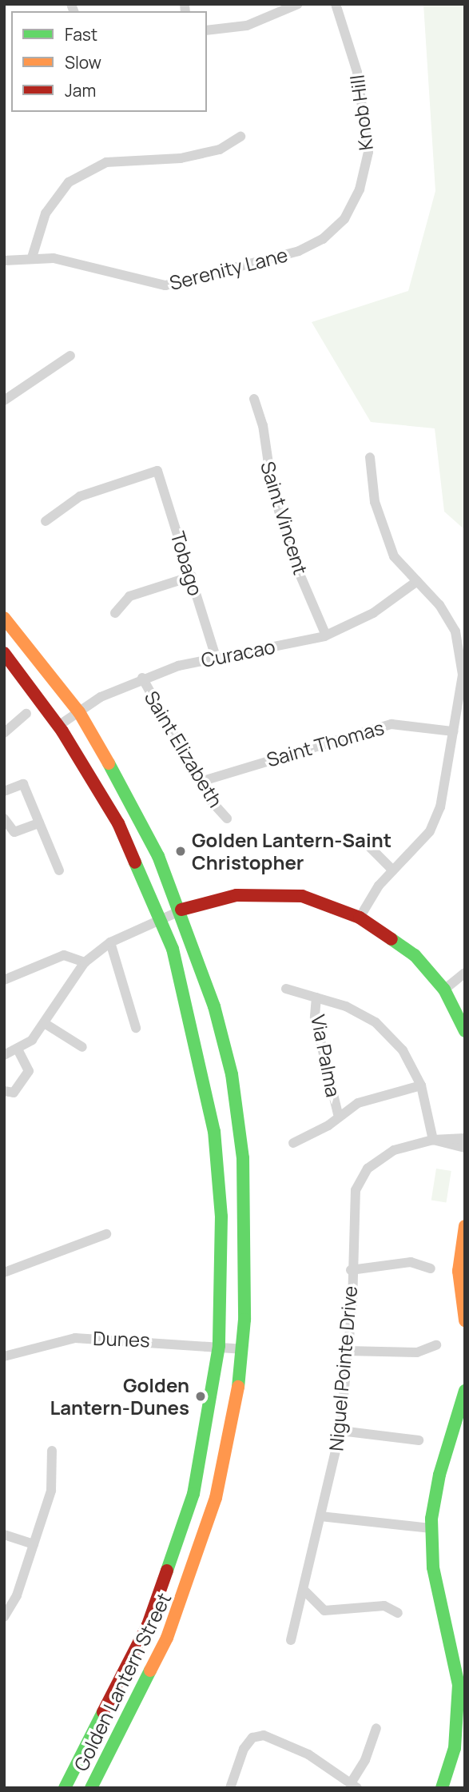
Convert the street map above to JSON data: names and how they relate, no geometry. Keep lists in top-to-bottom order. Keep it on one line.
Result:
{"streets":{"main road":["Golden Lantern Street"],"street":["Knob Hill","Serenity Lane","Saint Vincent","Tobago","Curacao","Saint Thomas","Saint Elizabeth","Via Palma","Dunes","Niguel Pointe Drive"]},"crossings":[["Knob Hill","Serenity Lane"],["Saint Vincent","Curacao"],["Tobago","Curacao"],["Curacao","Saint Elizabeth"],["Curacao","Golden Lantern Street"],["Saint Thomas","Saint Elizabeth"],["Dunes","Golden Lantern Street"]],"places":["Golden Lantern-Saint Christopher","Golden Lantern-Dunes"],"legend":["Fast","Slow","Jam"]}
